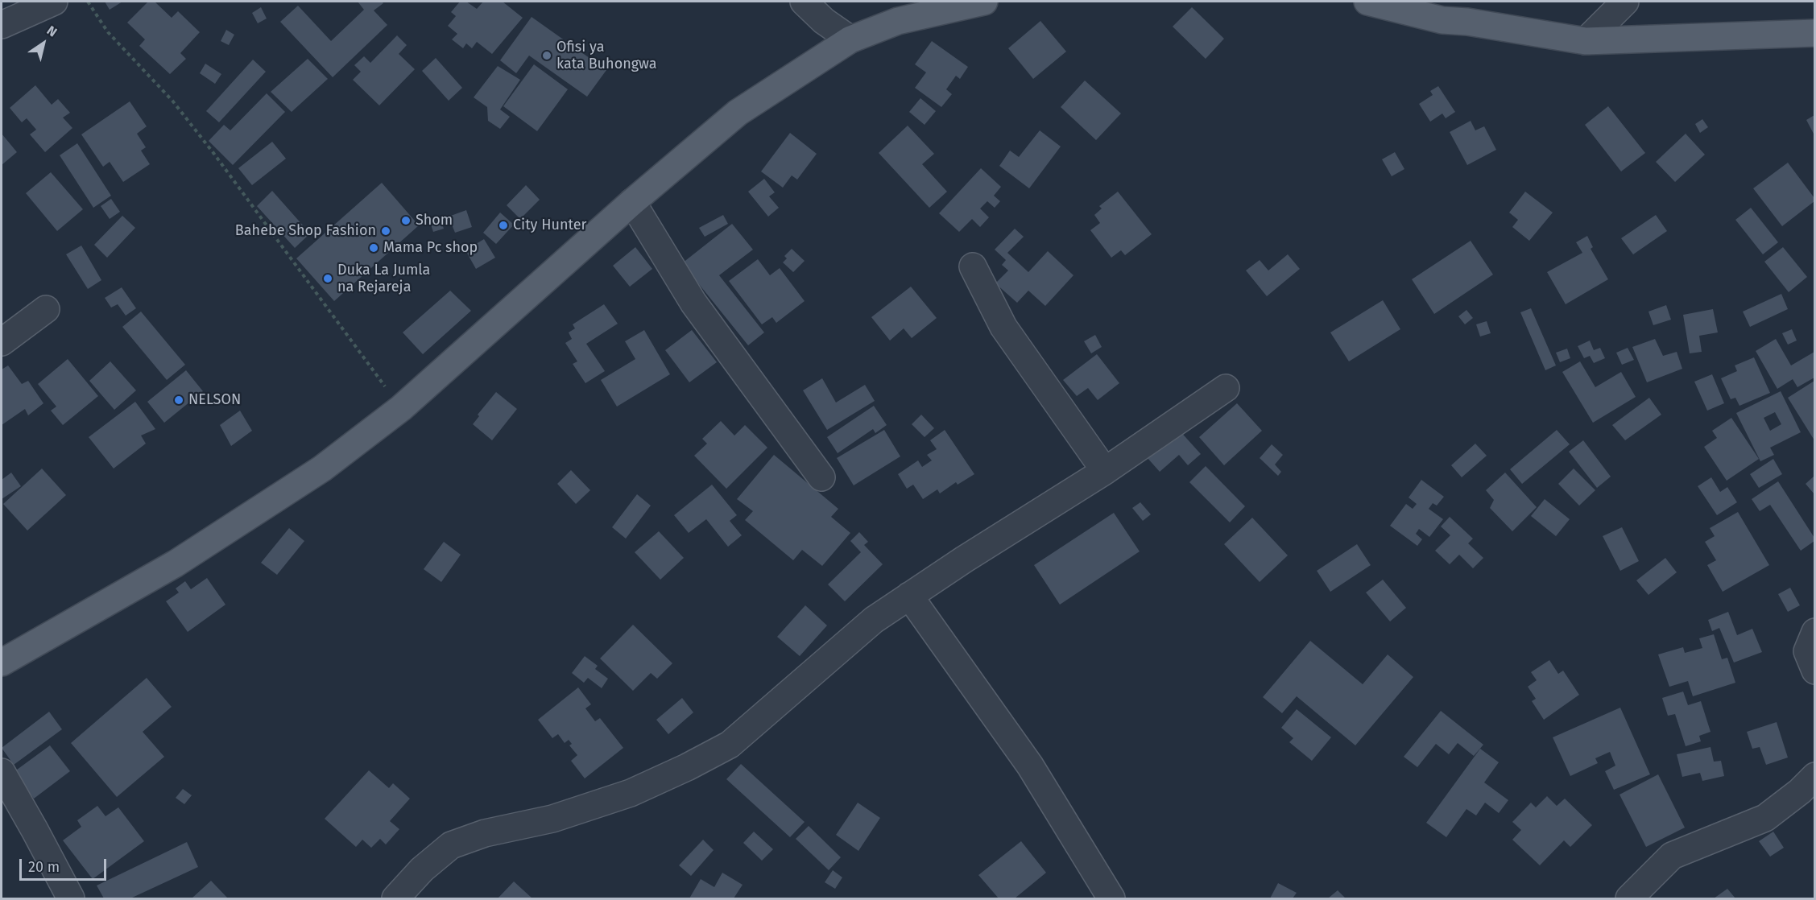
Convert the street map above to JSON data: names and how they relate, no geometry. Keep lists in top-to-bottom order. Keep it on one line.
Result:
{"places":["Ofisi ya kata Buhongwa","Shom","City Hunter","Bahebe Shop Fashion","Mama Pc shop","Duka La Jumla na Rejareja","NELSON"],"scale_bar":"20 m","north":"top right"}
